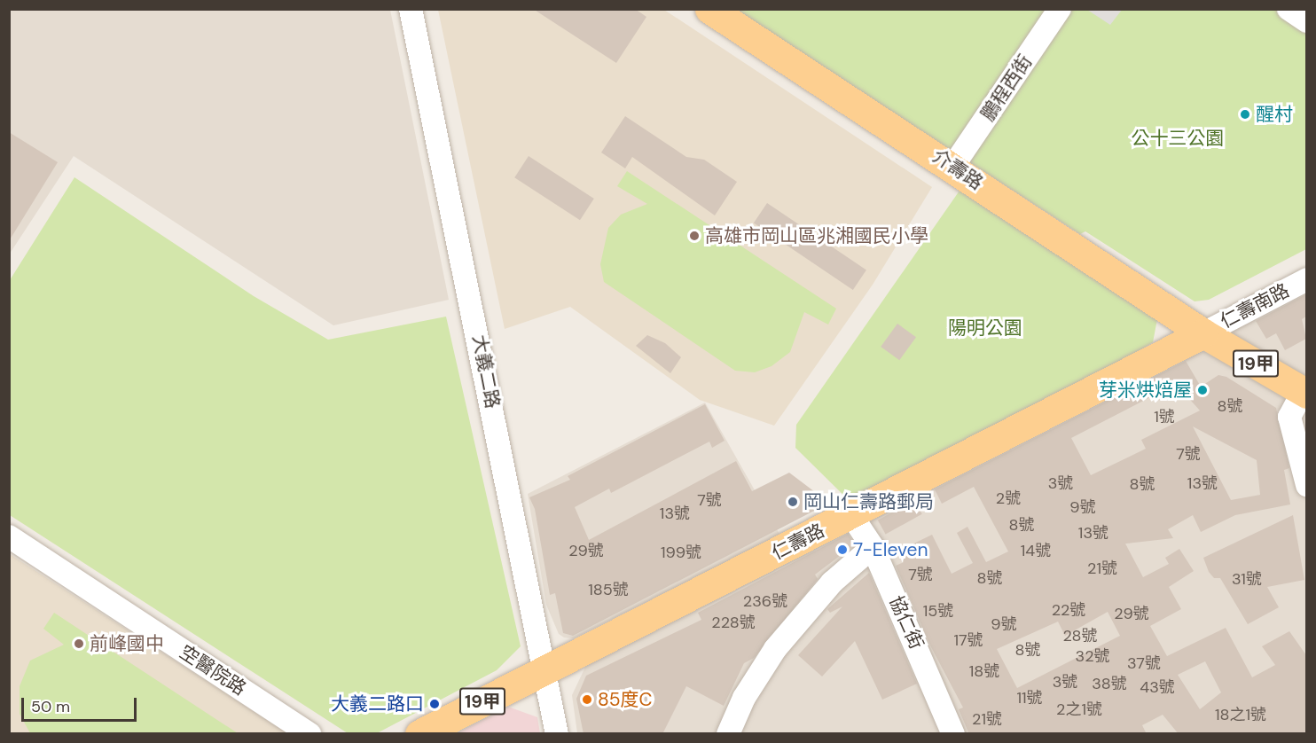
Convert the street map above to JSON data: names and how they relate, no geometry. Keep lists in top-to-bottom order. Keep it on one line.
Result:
{"streets":{"main road":["介壽路","19甲","仁壽路"],"street":["鵬程西街","仁壽南路","大義二路","協仁街","空醫院路"]},"crossings":[["鵬程西街","介壽路"],["介壽路","仁壽南路"],["介壽路","19甲"],["介壽路","仁壽路"],["仁壽南路","19甲"],["仁壽南路","仁壽路"],["19甲","仁壽路"],["大義二路","仁壽路"],["仁壽路","協仁街"]],"parks":["公十三公園","陽明公園"],"places":["醒村","高雄市岡山區兆湘國民小學","芽米烘焙屋","岡山仁壽路郵局","7-Eleven","前峰國中","85度C","大義二路口"],"house_numbers":["8號","1號","7號","3號","13號","8號","2號","7號","9號","13號","8號","13號","29號","14號","199號","21號","7號","8號","31號","185號","236號","22號","15號","29號","228號","9號","28號","17號","8號","32號","37號","18號","3號","38號","43號","11號","2之1號","18之1號","21號"],"scale_bar":"50 m"}
